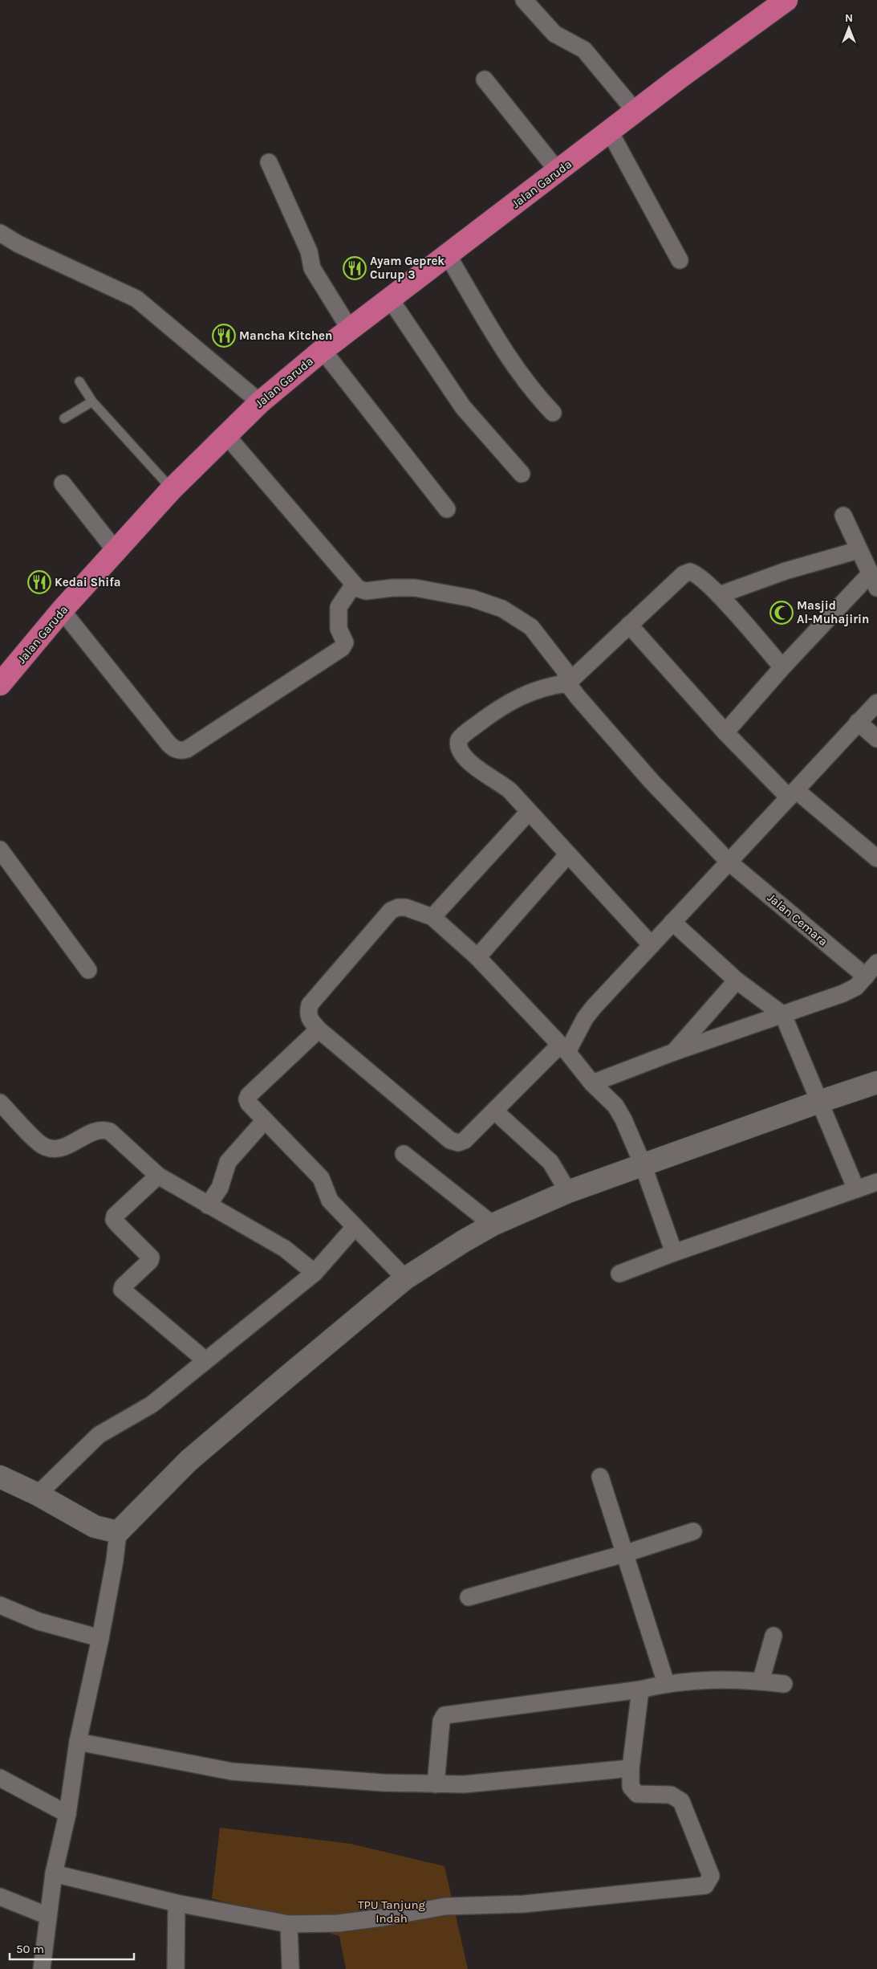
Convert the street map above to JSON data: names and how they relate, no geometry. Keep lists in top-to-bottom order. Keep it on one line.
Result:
{"streets":{"highway":["Jalan Garuda"],"street":["Jalan Cemara"]},"parks":["TPU Tanjung Indah"],"places":{"restaurant":["Ayam Geprek Curup 3","Mancha Kitchen","Kedai Shifa"],"mosque":["Masjid Al-Muhajirin"]},"scale_bar":"50 m","north":"top"}
